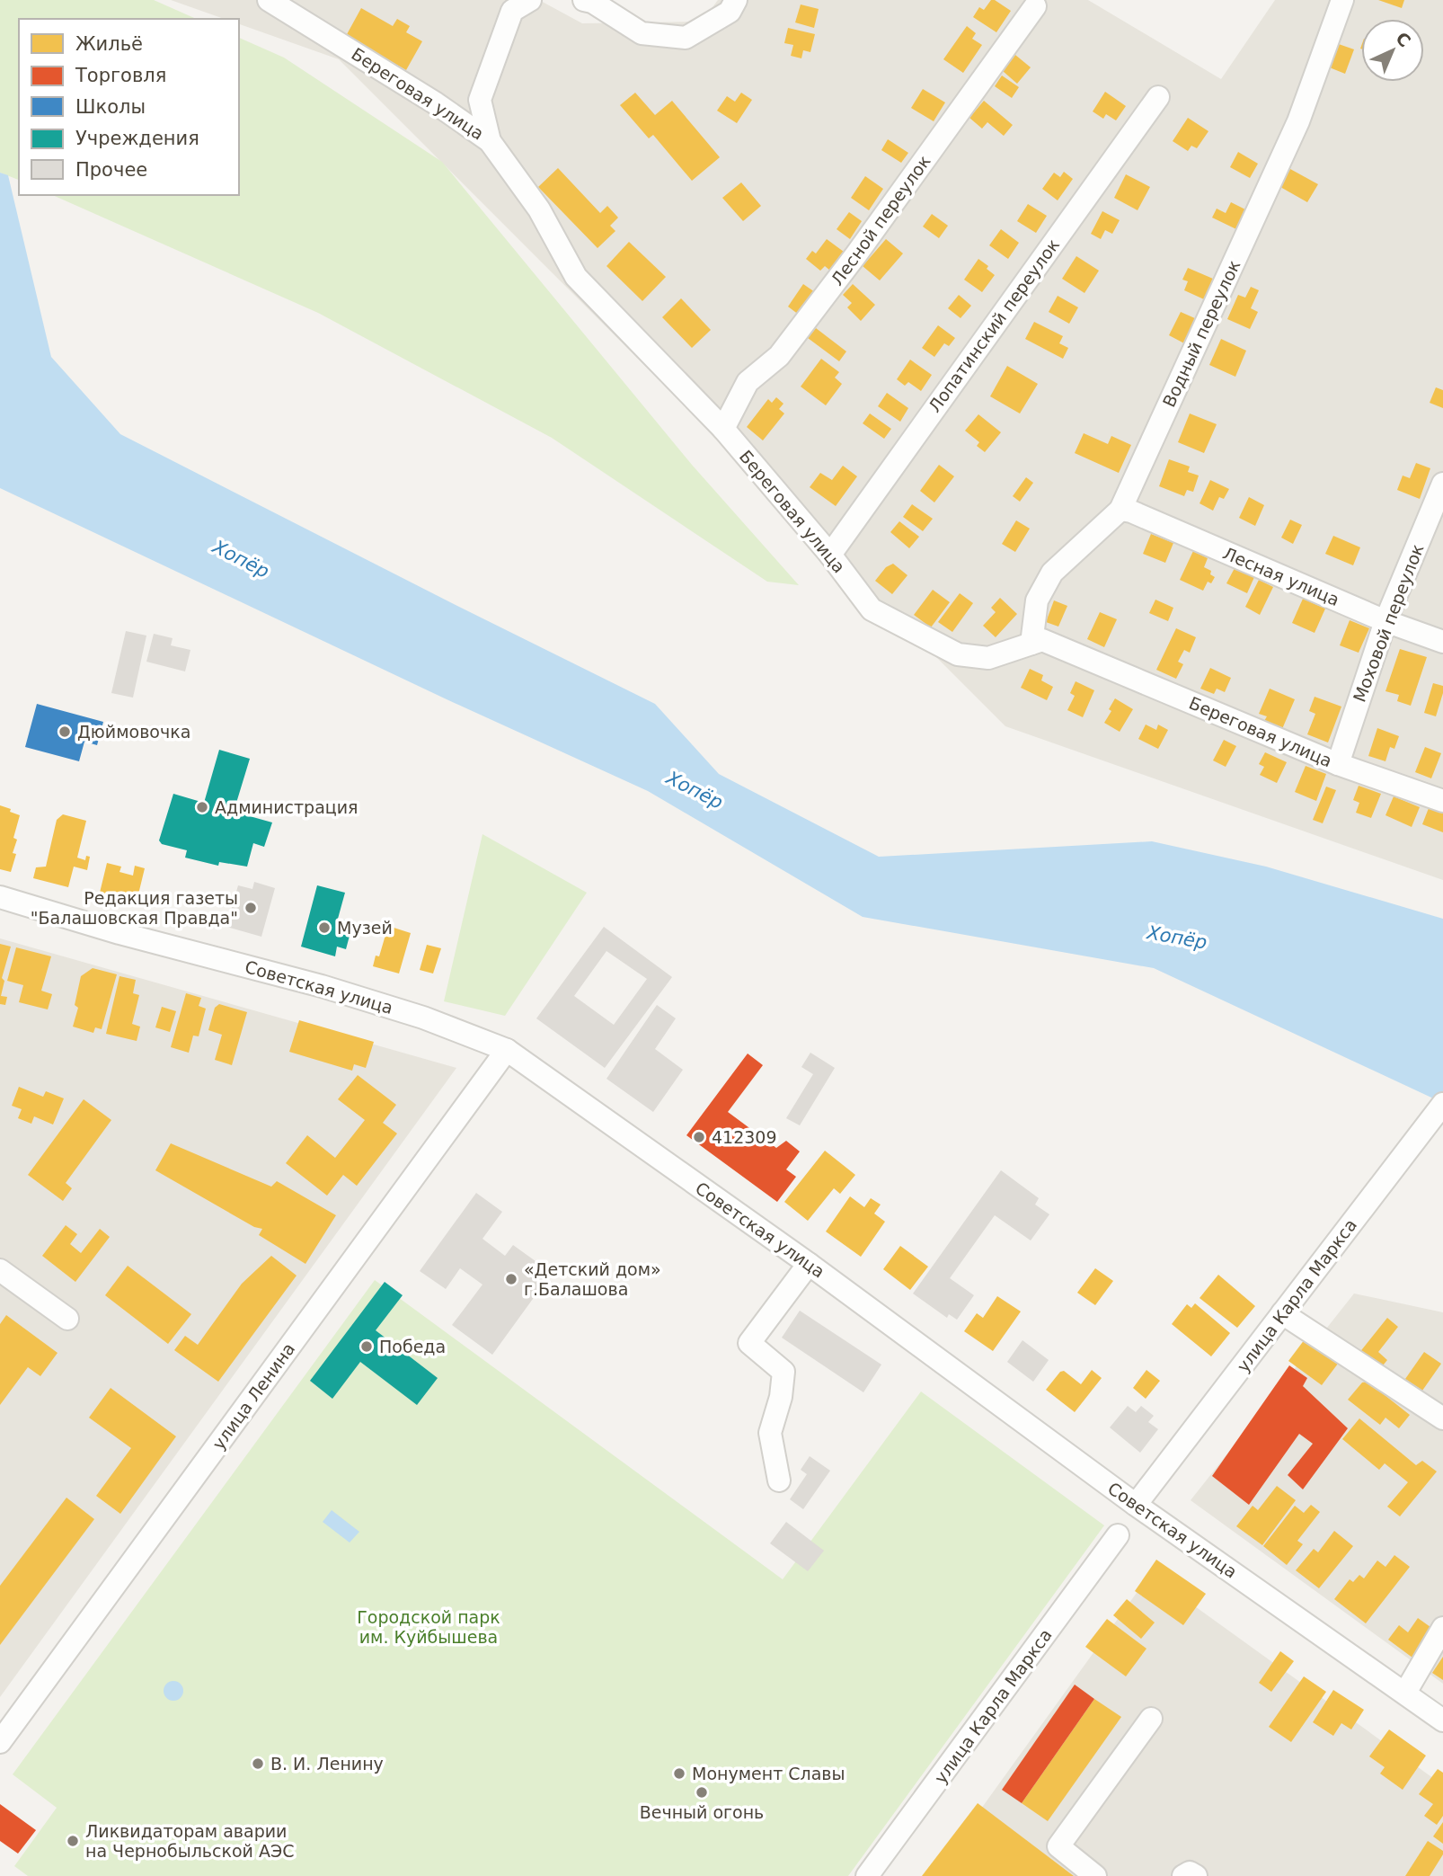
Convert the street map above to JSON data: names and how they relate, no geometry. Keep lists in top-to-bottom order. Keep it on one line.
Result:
{"streets":{"street":["Береговая улица","Лесной переулок","Лопатинский переулок","Водный переулок","Лесная улица","Моховой переулок","Советская улица","улица Карла Маркса","улица Ленина"]},"crossings":[["Береговая улица","Лесной переулок"],["Береговая улица","Лопатинский переулок"],["Береговая улица","Водный переулок"],["Береговая улица","Моховой переулок"],["Водный переулок","Лесная улица"],["Лесная улица","Моховой переулок"],["Советская улица","улица Карла Маркса"],["Советская улица","улица Ленина"]],"water":["Хопёр"],"parks":["Городской парк им. Куйбышева"],"places":["Дюймовочка","Администрация","Редакция газеты \"Балашовская Правда\"","Музей","412309","«Детский дом» г.Балашова","Победа","В. И. Ленину","Монумент Славы","Вечный огонь","Ликвидаторам аварии на Чернобыльской АЭС"],"legend":["Жильё","Торговля","Школы","Учреждения","Прочее"],"north":"top right"}
